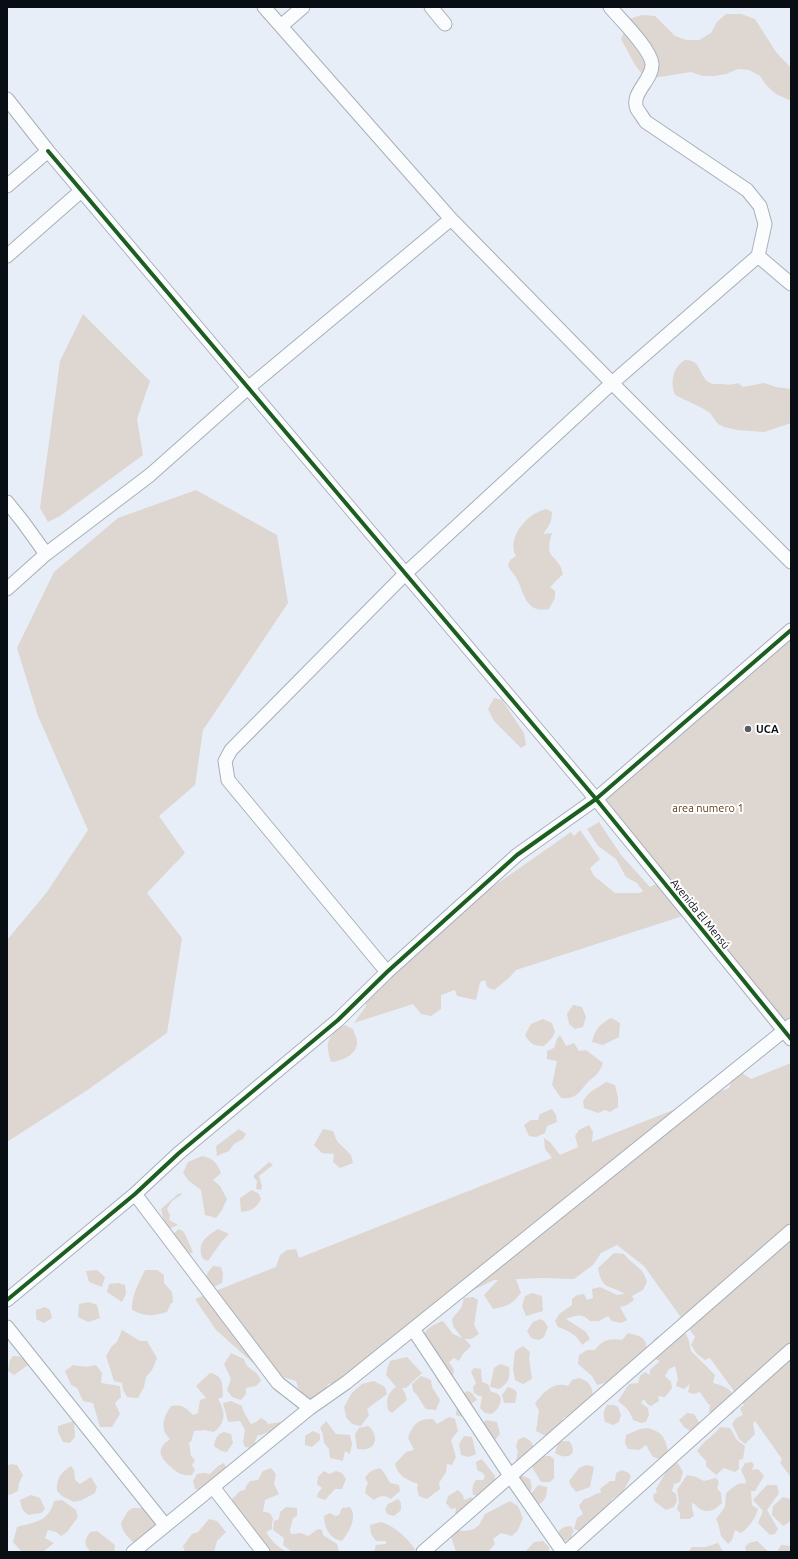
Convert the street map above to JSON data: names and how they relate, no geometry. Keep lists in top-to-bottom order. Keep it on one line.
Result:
{"streets":{"street":["Avenida El Mensú"]},"parks":["area numero 1"],"places":["UCA"]}
